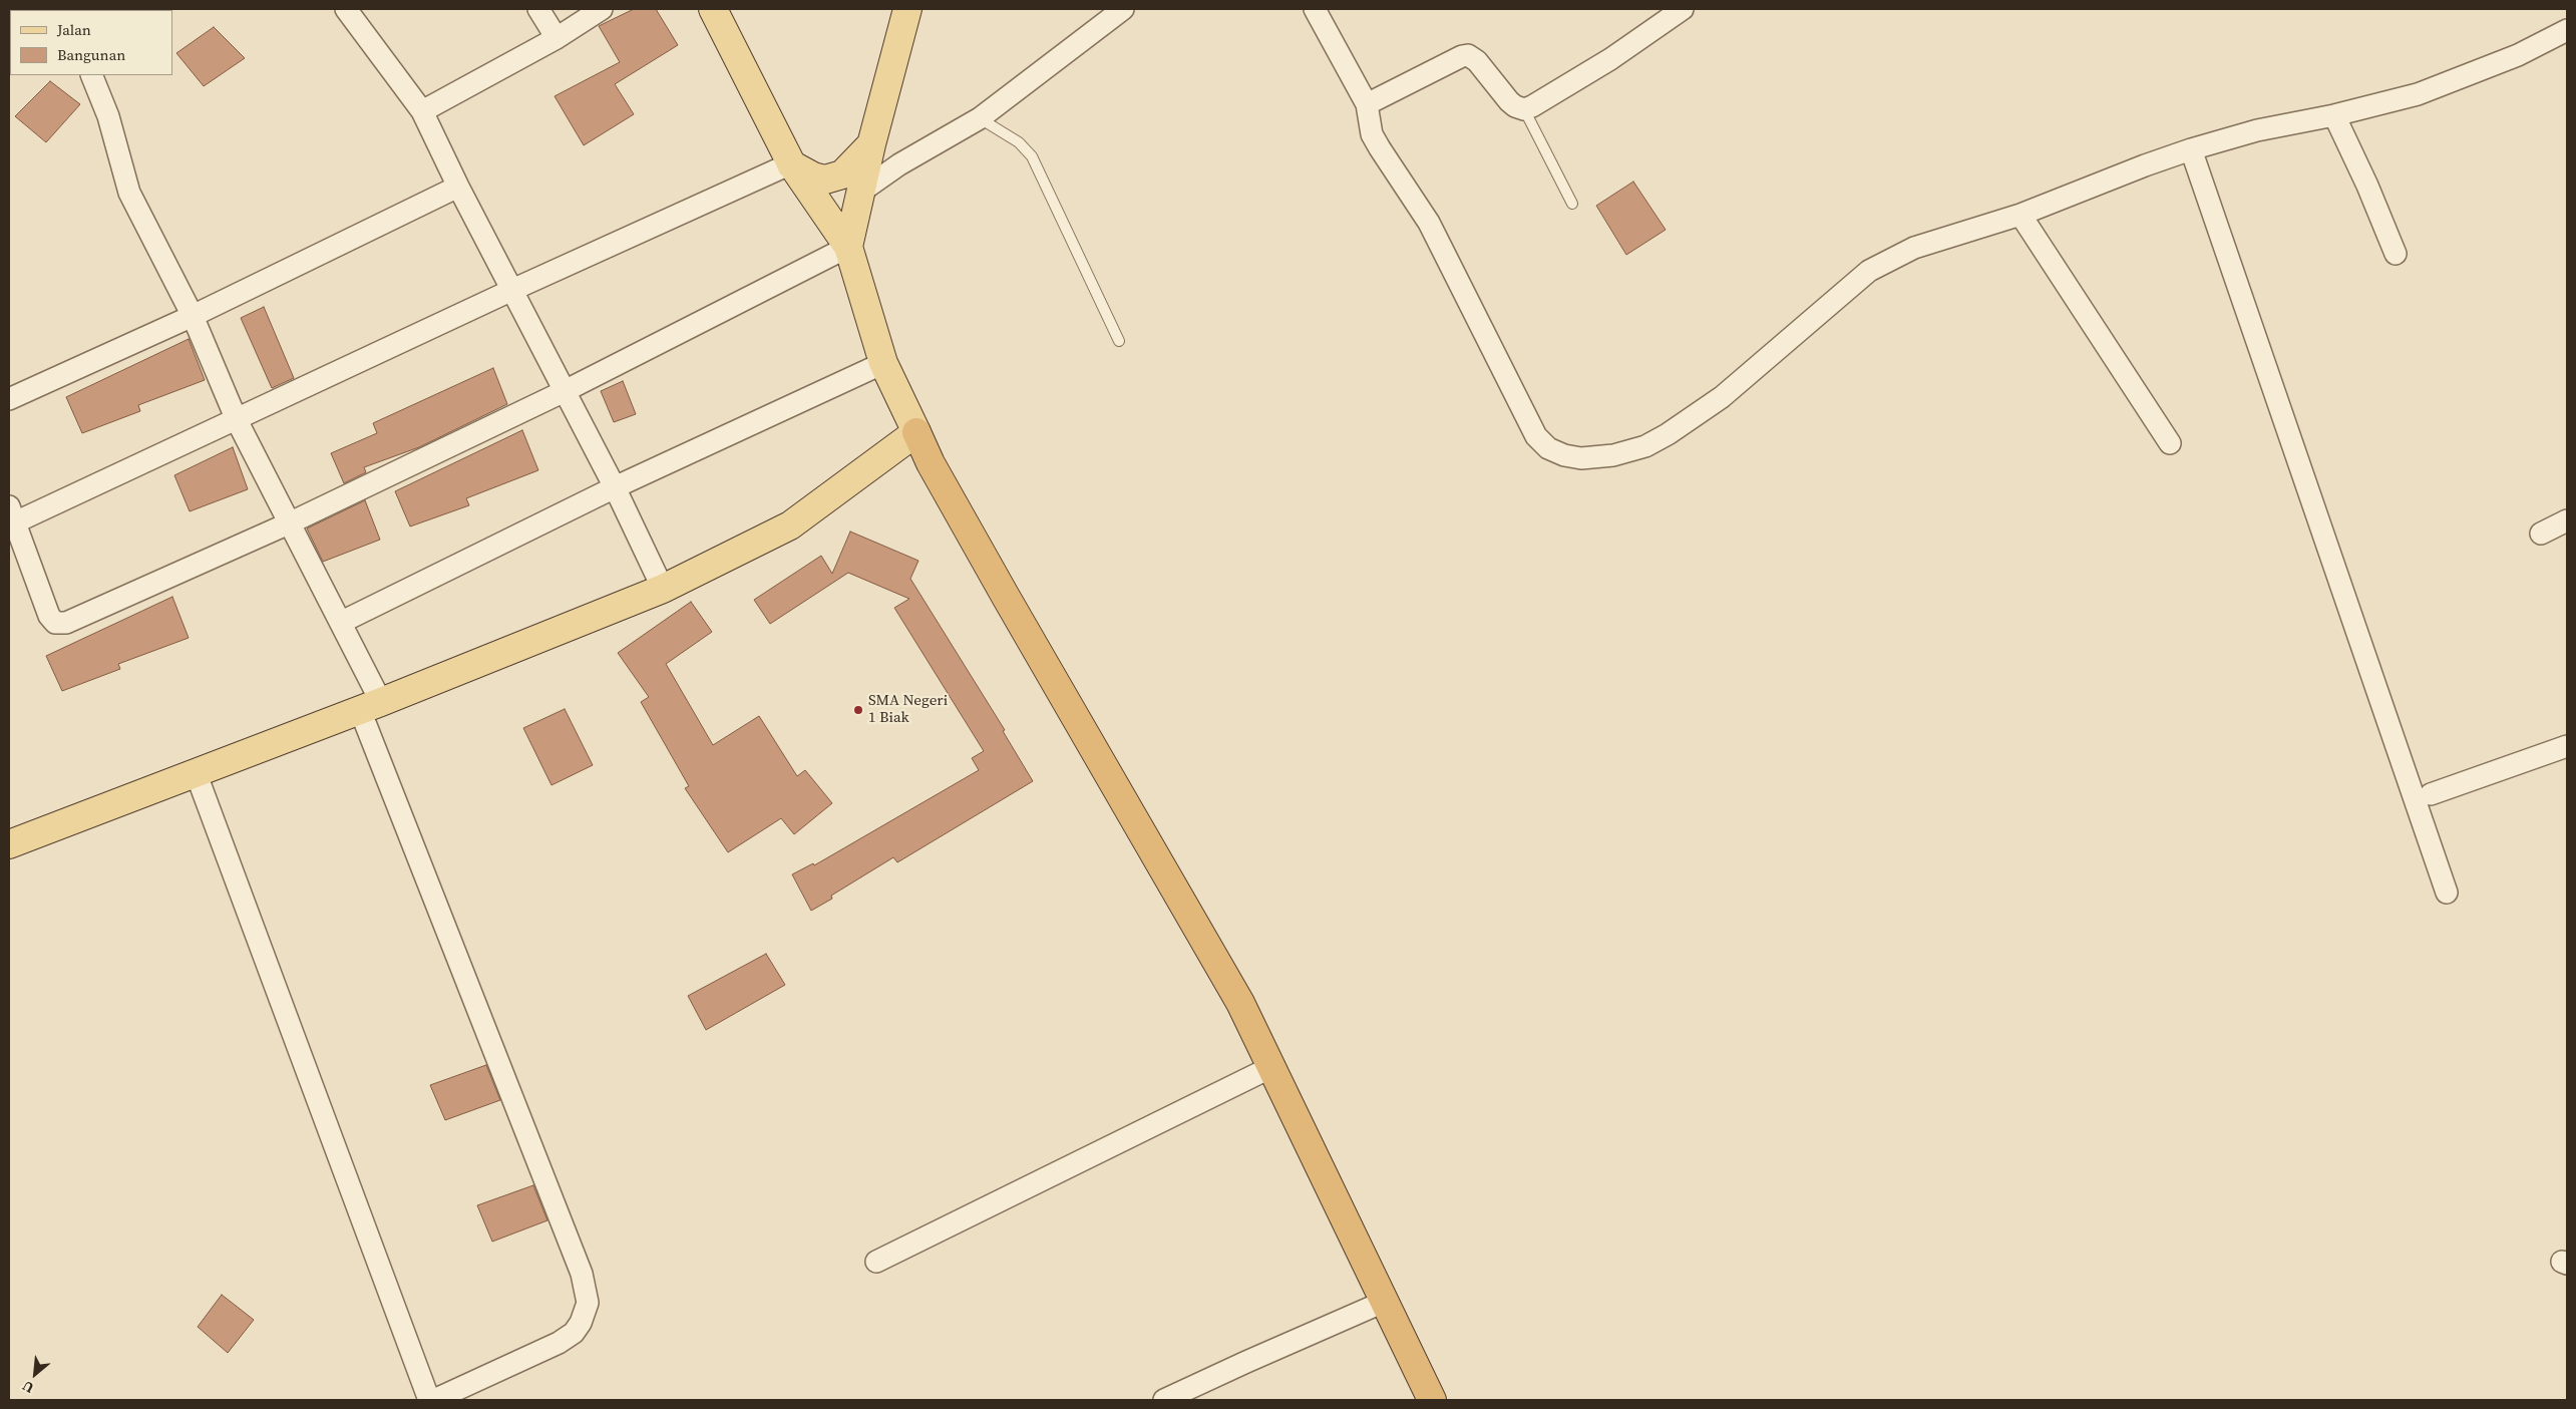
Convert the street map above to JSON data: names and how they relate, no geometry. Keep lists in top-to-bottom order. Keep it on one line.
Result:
{"places":["SMA Negeri 1 Biak"],"legend":["Jalan","Bangunan"],"north":"bottom left"}
